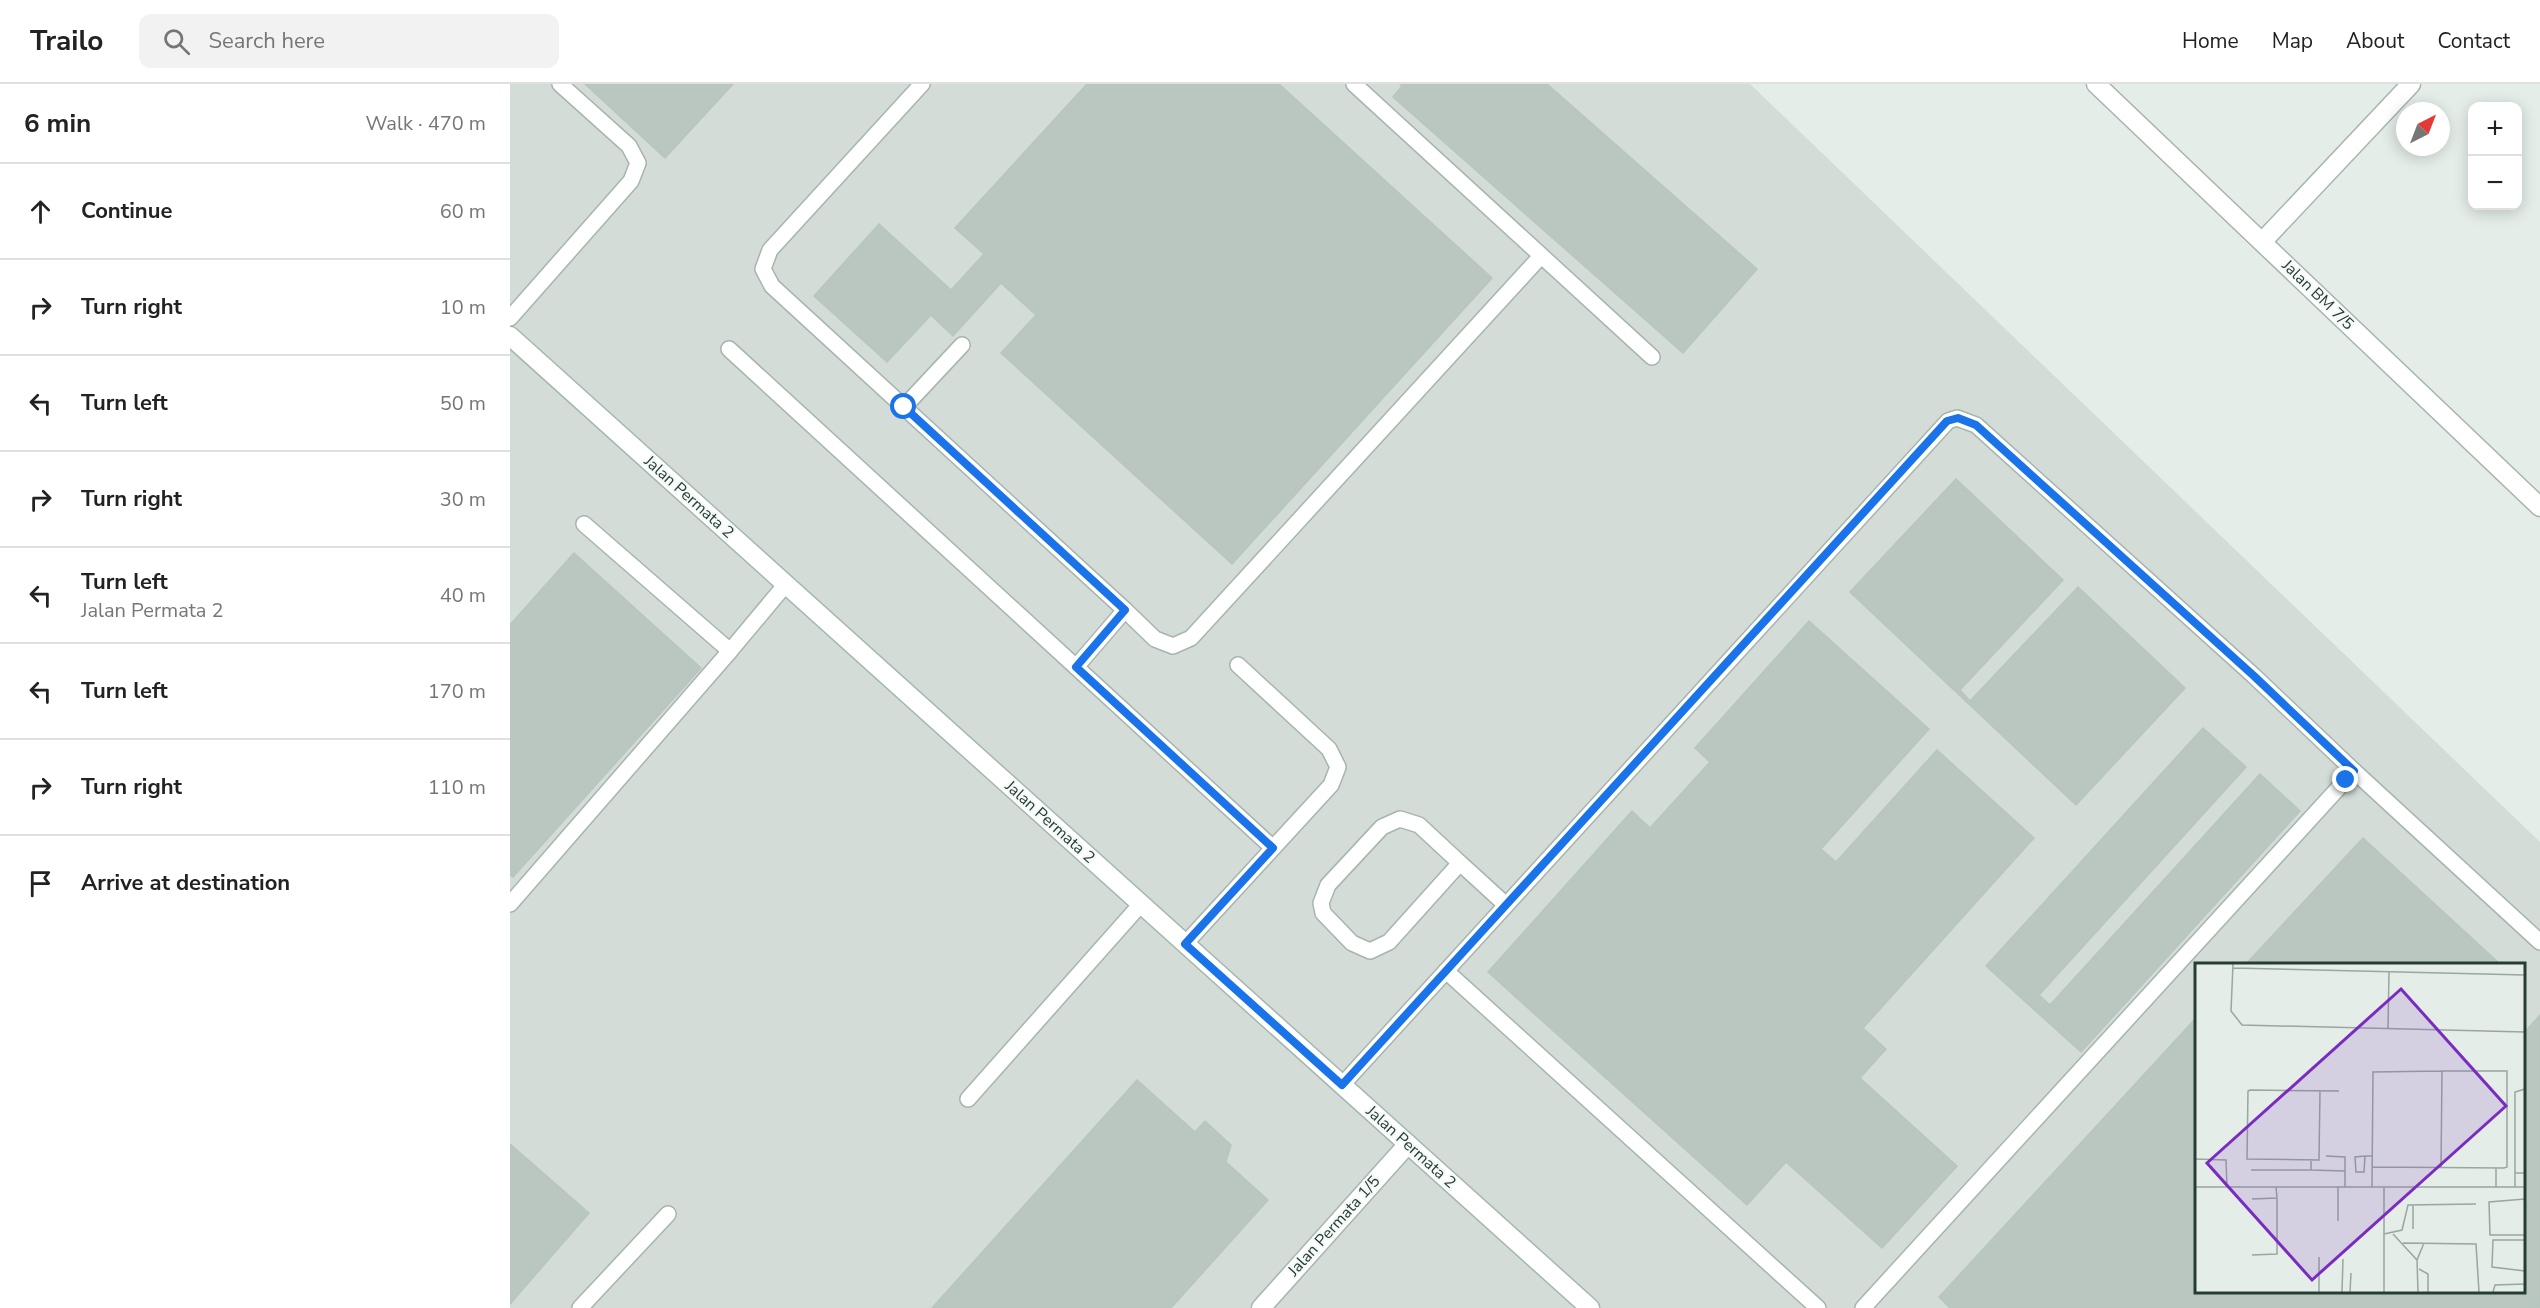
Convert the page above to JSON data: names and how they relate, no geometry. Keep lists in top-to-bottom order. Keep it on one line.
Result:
{"streets":{"street":["Jalan BM 7/5","Jalan Permata 2","Jalan Permata 1/5"]},"crossings":[["Jalan Permata 2","Jalan Permata 1/5"]],"north":"top right","page":{"header":"Trailo","search":"Search here","nav":["Home","Map","About","Contact"],"heading":["6 min","Walk · 470 m"],"map_buttons":["+","−"],"list":[["Continue","60 m"],["Turn right","10 m"],["Turn left","50 m"],["Turn right","30 m"],["Turn left","Jalan Permata 2","40 m"],["Turn left","170 m"],["Turn right","110 m"],"Arrive at destination"]}}
